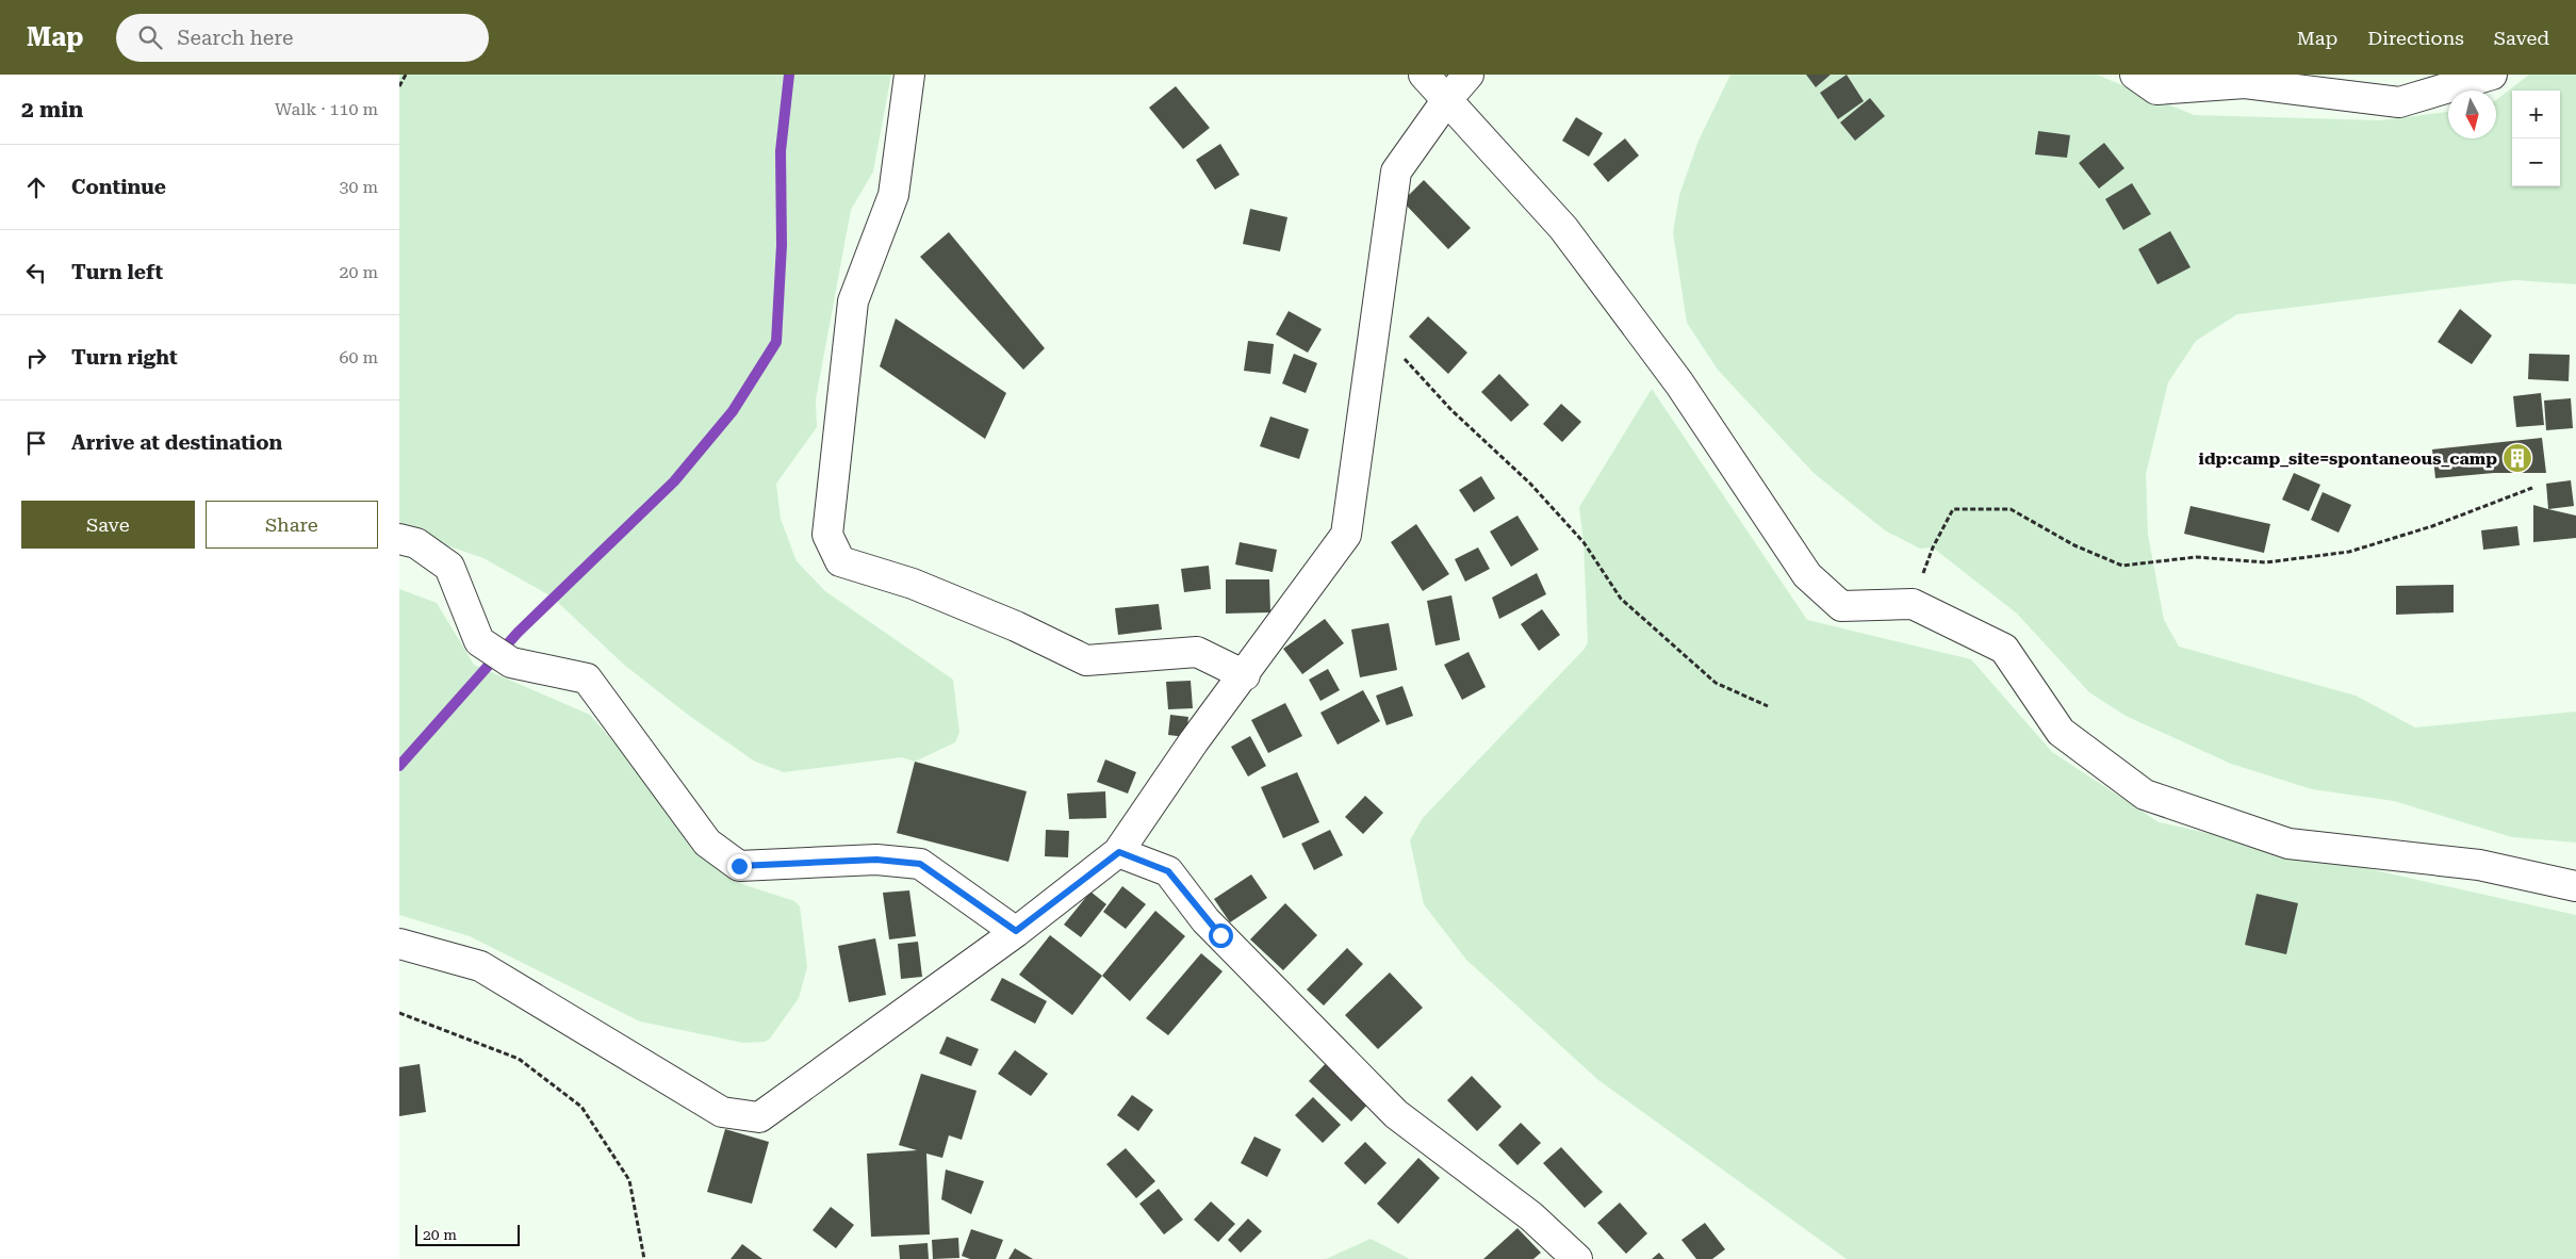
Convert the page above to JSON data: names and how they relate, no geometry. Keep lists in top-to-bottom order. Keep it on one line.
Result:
{"places":{"building":["idp:camp_site=spontaneous_camp"]},"scale_bar":"20 m","north":"bottom","page":{"header":"Map","search":"Search here","nav":["Map","Directions","Saved"],"heading":["2 min","Walk · 110 m"],"map_buttons":["+","−"],"list":[["Continue","30 m"],["Turn left","20 m"],["Turn right","60 m"],"Arrive at destination"],"buttons":["Save","Share"],"scale":"20 m"}}
